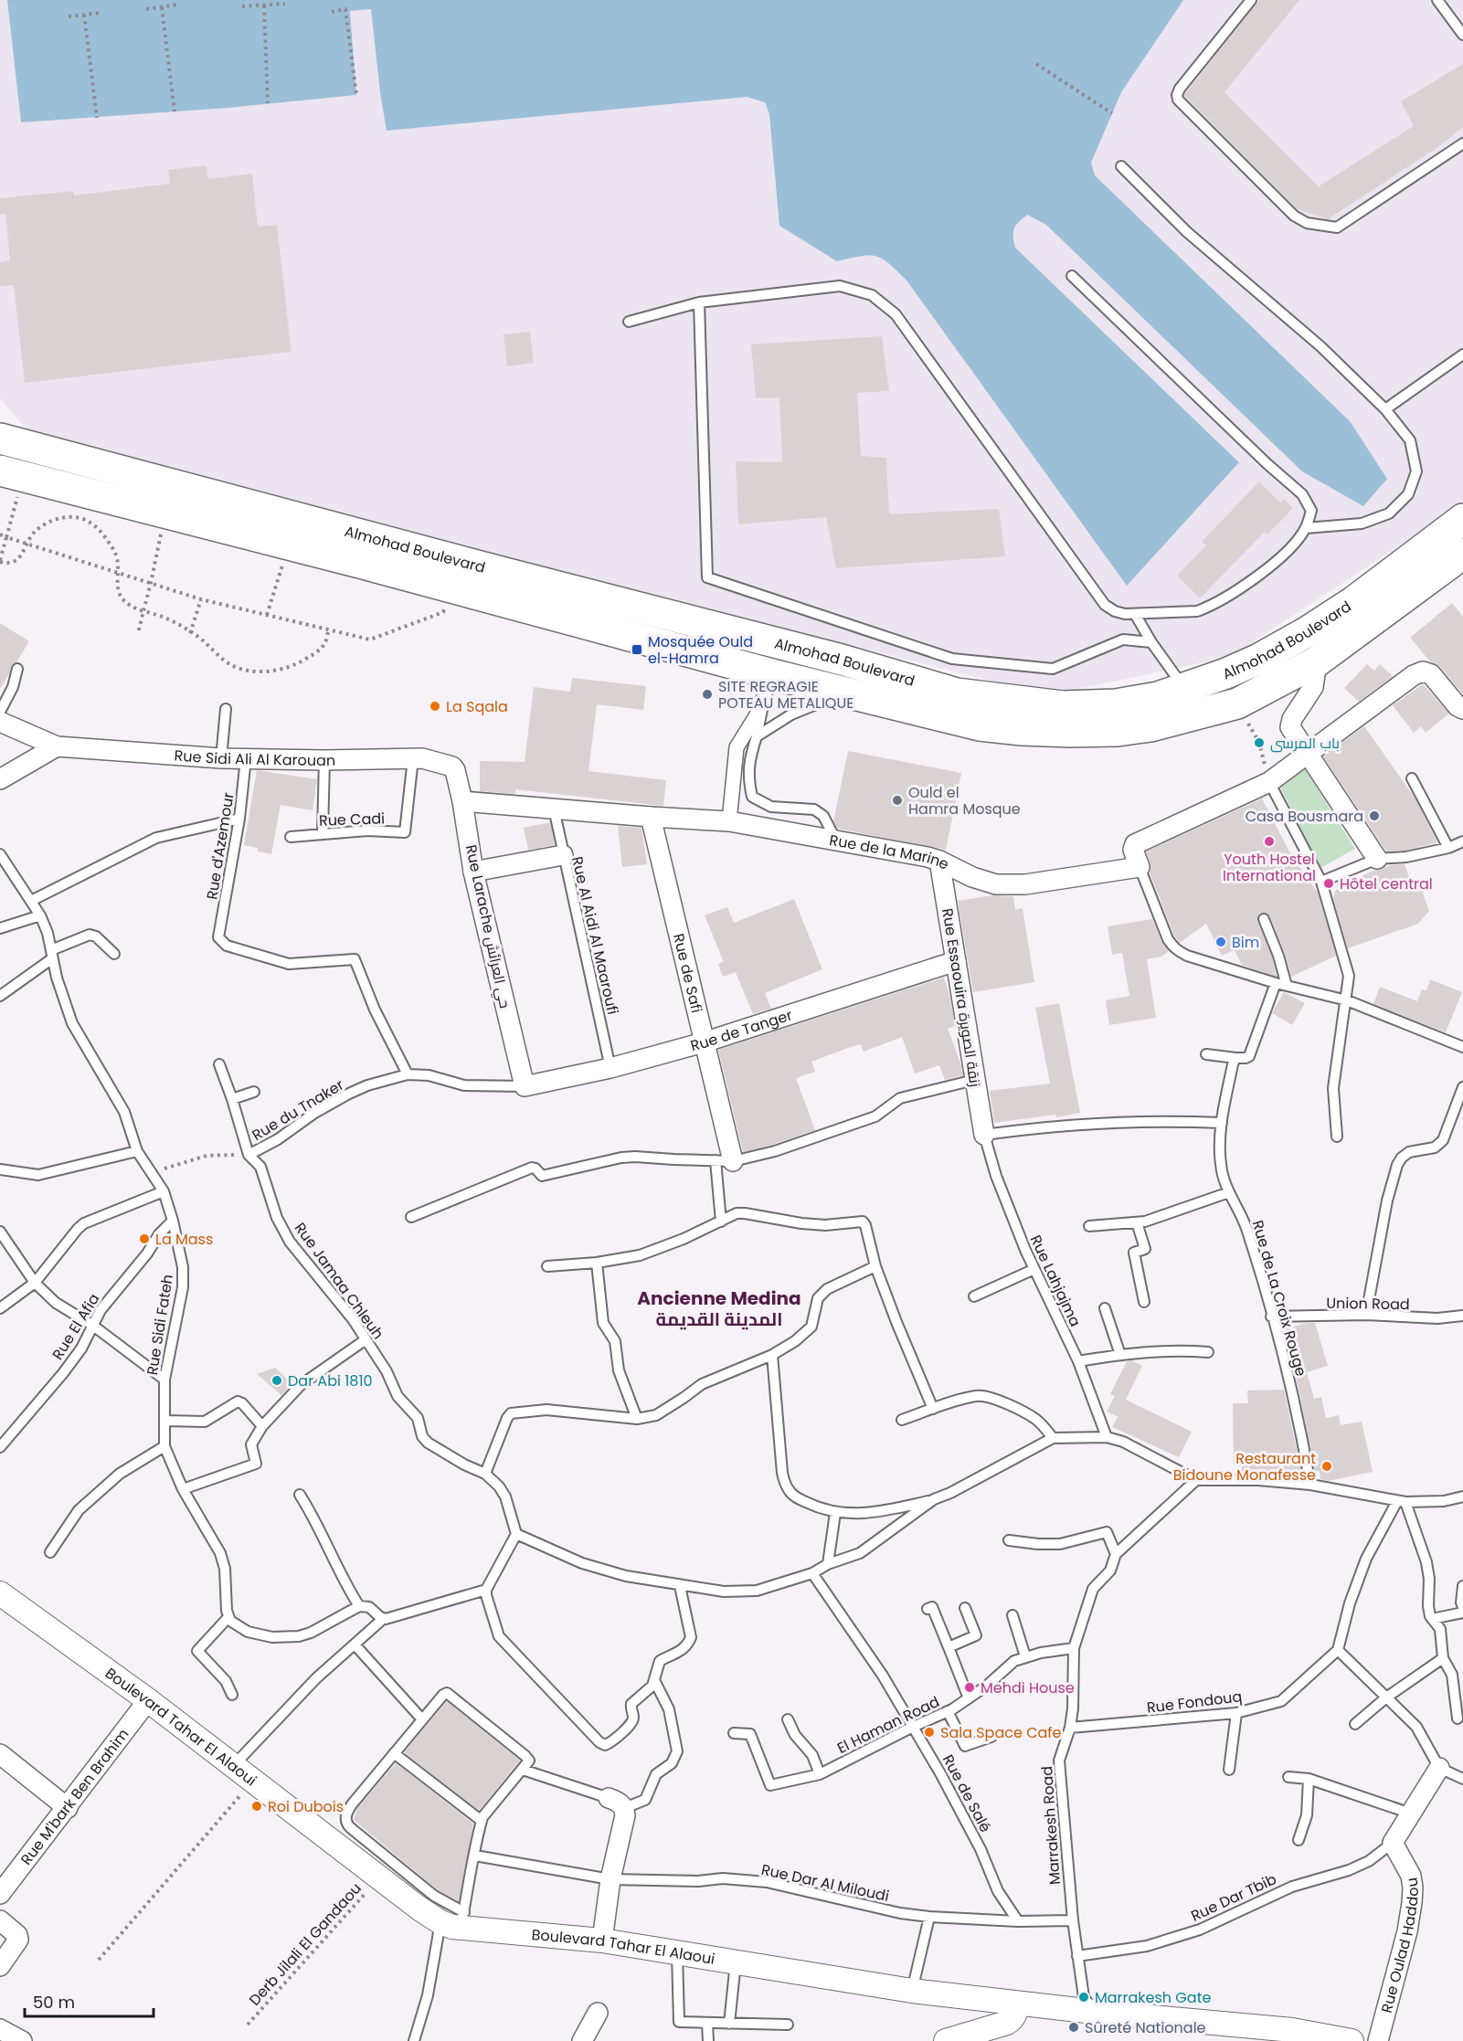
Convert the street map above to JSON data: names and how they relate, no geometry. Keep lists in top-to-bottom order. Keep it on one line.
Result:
{"streets":{"main road":["Almohad Boulevard"],"street":["Rue Sidi Ali Al Karouan","Rue de la Marine","Rue Larache حي العرائش","Rue de Safi","Rue Essaouira زنقة الصويرة","Rue de Tanger","Boulevard Tahar El Alaoui","Rue M'bark Ben Brahim","Rue Oulad Haddou"],"lane":["Rue Cadi","Rue d'Azemour","Rue Al Aidi Al Maaroufi","Rue du Tnaker","Rue Jamaa Chleuh","Rue Lahjajma","Rue de La Croix Rouge","Union Road","Rue Sidi Fateh","Rue El Afia","Rue Fondouq","El Haman Road","Rue de Salé","Marrakesh Road","Rue Dar Al Miloudi","Rue Dar Tbib"],"path":["Derb Jilali El Gandaou"]},"crossings":[["Rue Sidi Ali Al Karouan","Rue Cadi"],["Rue Sidi Ali Al Karouan","Rue d'Azemour"],["Rue Sidi Ali Al Karouan","Rue Larache حي العرائش"],["Rue d'Azemour","Rue du Tnaker"],["Rue de la Marine","Rue Larache حي العرائش"],["Rue de la Marine","Rue Al Aidi Al Maaroufi"],["Rue de la Marine","Rue de Safi"],["Rue de la Marine","Rue Essaouira زنقة الصويرة"],["Rue Larache حي العرائش","Rue de Tanger"],["Rue Larache حي العرائش","Rue du Tnaker"],["Rue Al Aidi Al Maaroufi","Rue de Tanger"],["Rue de Safi","Rue de Tanger"],["Rue Essaouira زنقة الصويرة","Rue de Tanger"],["Rue Essaouira زنقة الصويرة","Rue Lahjajma"],["Rue de Tanger","Rue du Tnaker"],["Rue du Tnaker","Rue Jamaa Chleuh"],["Rue du Tnaker","Rue Sidi Fateh"],["Rue de La Croix Rouge","Union Road"],["Rue Sidi Fateh","Rue El Afia"],["Rue Fondouq","Marrakesh Road"],["El Haman Road","Rue de Salé"],["El Haman Road","Marrakesh Road"],["Boulevard Tahar El Alaoui","Rue M'bark Ben Brahim"],["Boulevard Tahar El Alaoui","Marrakesh Road"],["Boulevard Tahar El Alaoui","Derb Jilali El Gandaou"],["Rue de Salé","Rue Dar Al Miloudi"],["Marrakesh Road","Rue Dar Al Miloudi"],["Marrakesh Road","Rue Dar Tbib"],["Rue Dar Tbib","Rue Oulad Haddou"]],"districts":["Ancienne Medina المدينة القديمة"],"places":{"transit":["Mosquée Ould el-Hamra"],"other":["SITE REGRAGIE POTEAU METALIQUE","La Sqala","باب المرسى","Ould el Hamra Mosque","Casa Bousmara","Youth Hostel International","Hôtel central","Bim","La Mass","Dar Abi 1810","Restaurant Bidoune Monafesse","Mehdi House","Sala Space Cafe","Roi Dubois","Marrakesh Gate","Sûreté Nationale"]},"scale_bar":"50 m"}
